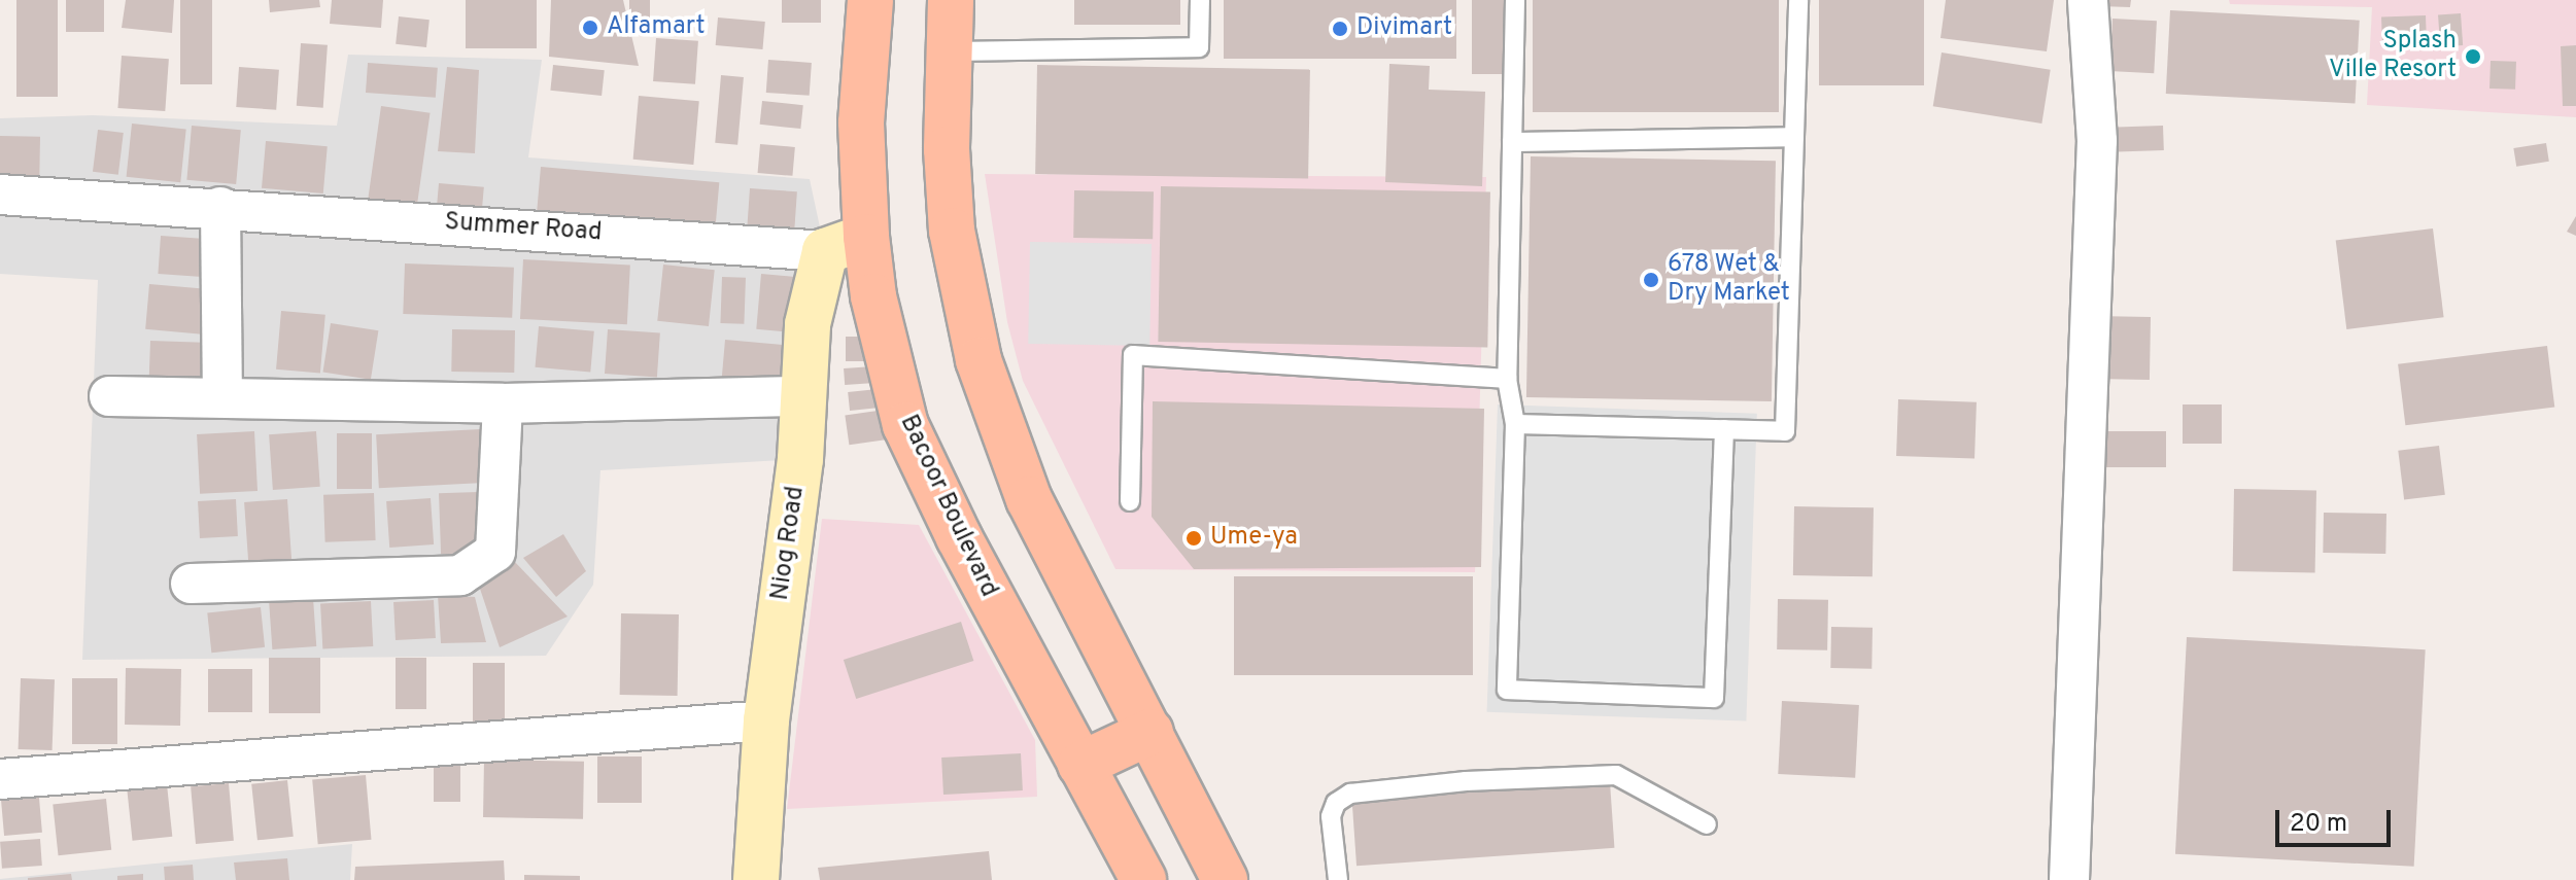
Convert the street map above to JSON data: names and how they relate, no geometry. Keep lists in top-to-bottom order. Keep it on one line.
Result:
{"streets":{"main road":["Bacoor Boulevard"],"street":["Summer Road","Niog Road"]},"crossings":[["Summer Road","Bacoor Boulevard"],["Summer Road","Niog Road"],["Bacoor Boulevard","Niog Road"]],"places":["Alfamart","Divimart","Splash Ville Resort","678 Wet & Dry Market","Ume-ya"],"scale_bar":"20 m"}
